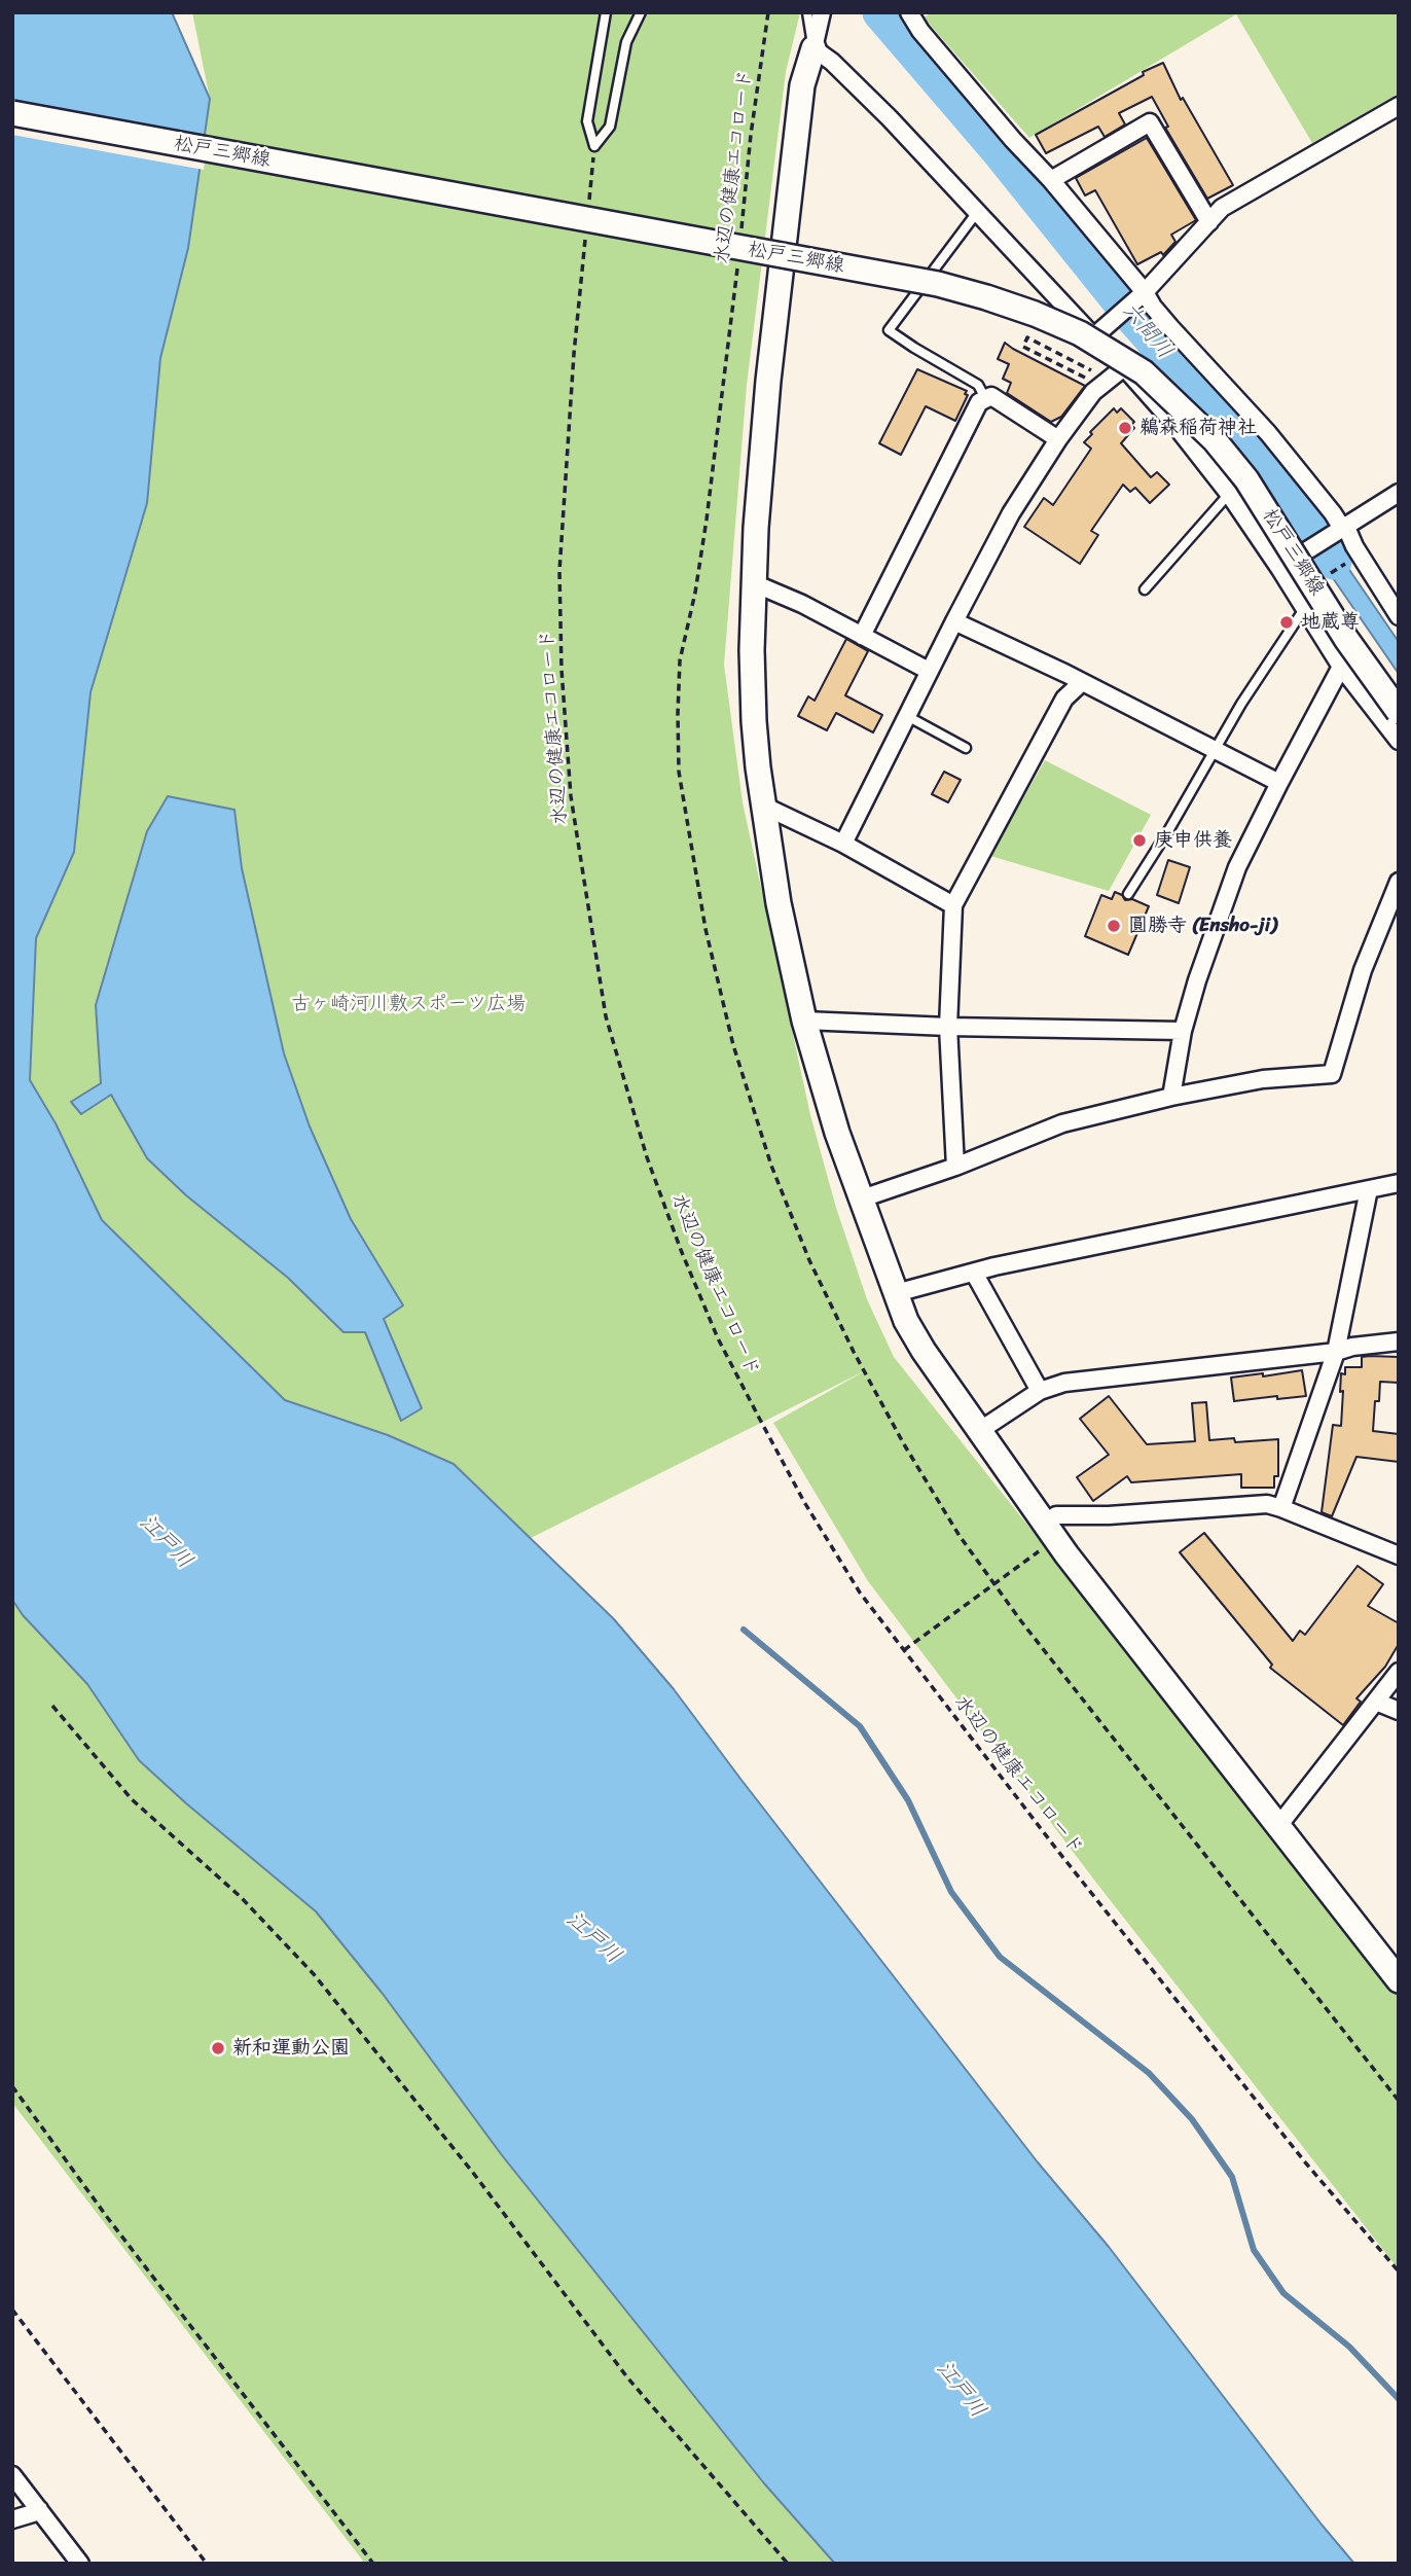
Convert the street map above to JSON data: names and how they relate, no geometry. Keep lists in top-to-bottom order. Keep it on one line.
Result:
{"streets":{"street":["松戸三郷線"],"path":["水辺の健康エコロード"]},"water":["六間川","江戸川"],"parks":["古ヶ崎河川敷スポーツ広場"],"places":["鵜森稲荷神社","地蔵尊","庚申供養","圓勝寺 (Ensho-ji)","新和運動公園"]}
